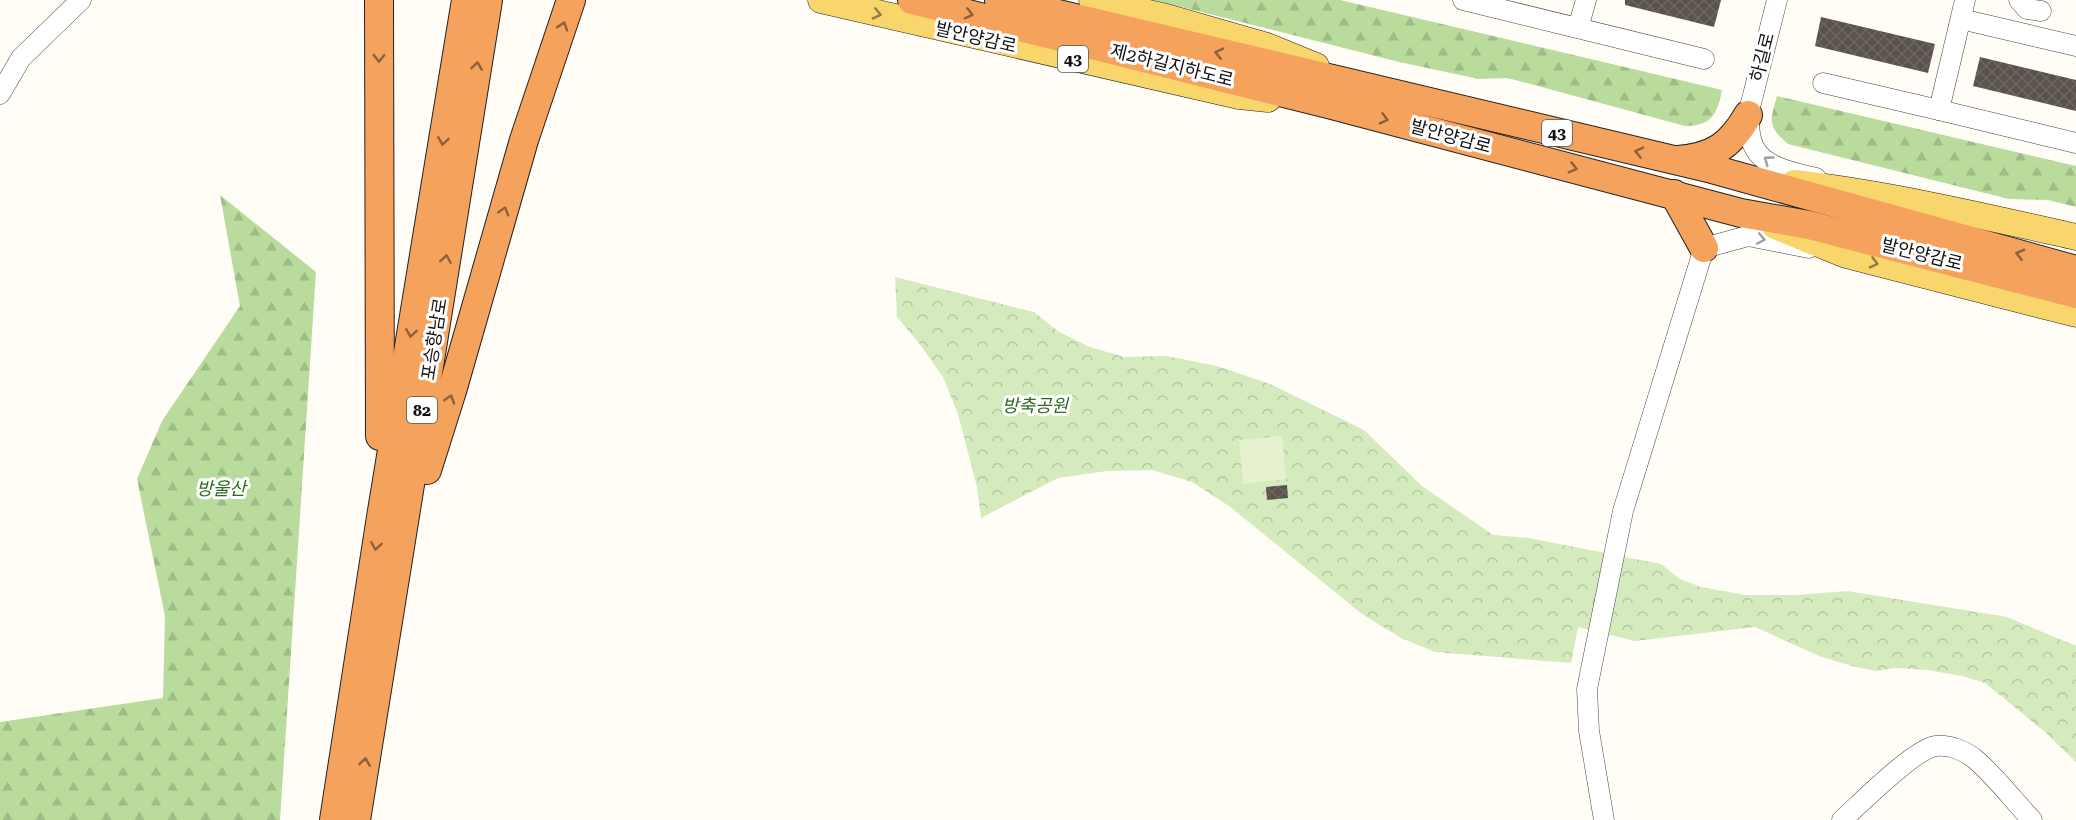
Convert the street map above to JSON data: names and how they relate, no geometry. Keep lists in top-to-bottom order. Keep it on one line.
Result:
{"streets":{"highway":["발안양감로","43","제2하길지하도로","포승향남로","82"],"street":["하길로"]},"crossings":[["발안양감로","43"],["발안양감로","제2하길지하도로"]],"parks":["방축공원","방울산"]}
